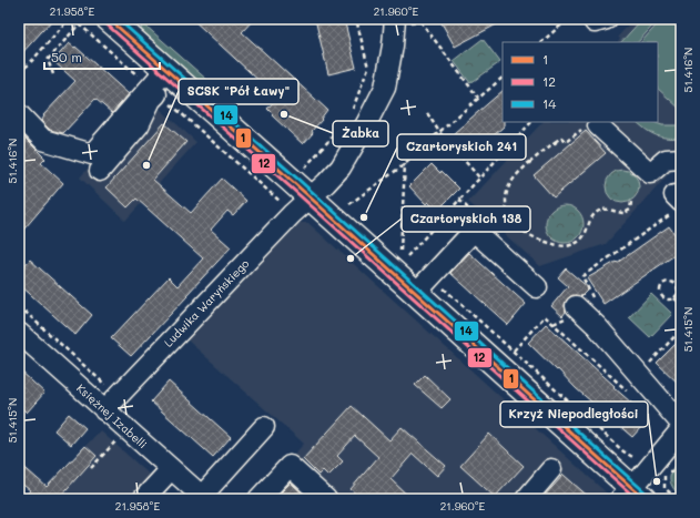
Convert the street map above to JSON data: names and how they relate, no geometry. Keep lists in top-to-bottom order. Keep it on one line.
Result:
{"streets":{"street":["Ludwika Waryńskiego","Księżnej Izabelli"]},"crossings":[["Ludwika Waryńskiego","Księżnej Izabelli"]],"places":["Żabka","SCSK \"Pół Ławy\"","Czartoryskich 241","Czartoryskich 138","Krzyż Niepodległości"],"lines":["transit line 1","transit line 14","transit line 12"],"legend":["1","12","14"],"scale_bar":"50 m","coordinates":["21.958°E","21.960°E","51.416°N","51.415°N"]}
